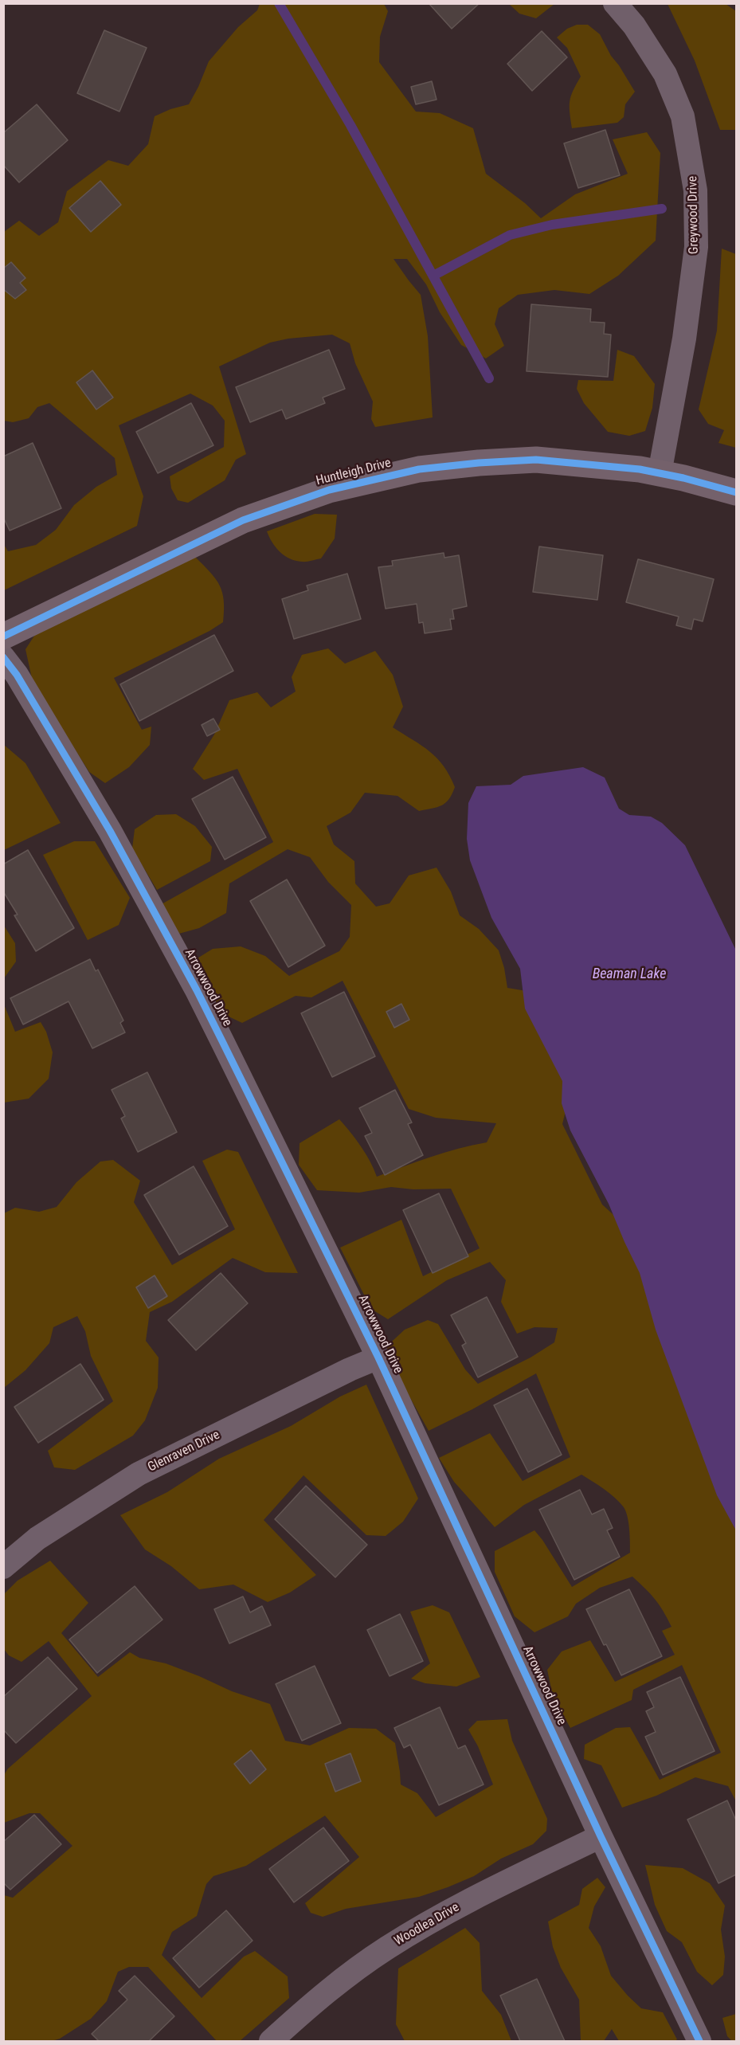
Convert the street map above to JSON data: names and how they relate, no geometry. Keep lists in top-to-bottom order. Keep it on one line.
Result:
{"streets":{"street":["Greywood Drive","Huntleigh Drive","Arrowwood Drive","Glenraven Drive","Woodlea Drive"]},"crossings":[["Greywood Drive","Huntleigh Drive"],["Arrowwood Drive","Glenraven Drive"],["Arrowwood Drive","Woodlea Drive"]],"water":["Beaman Lake"]}
